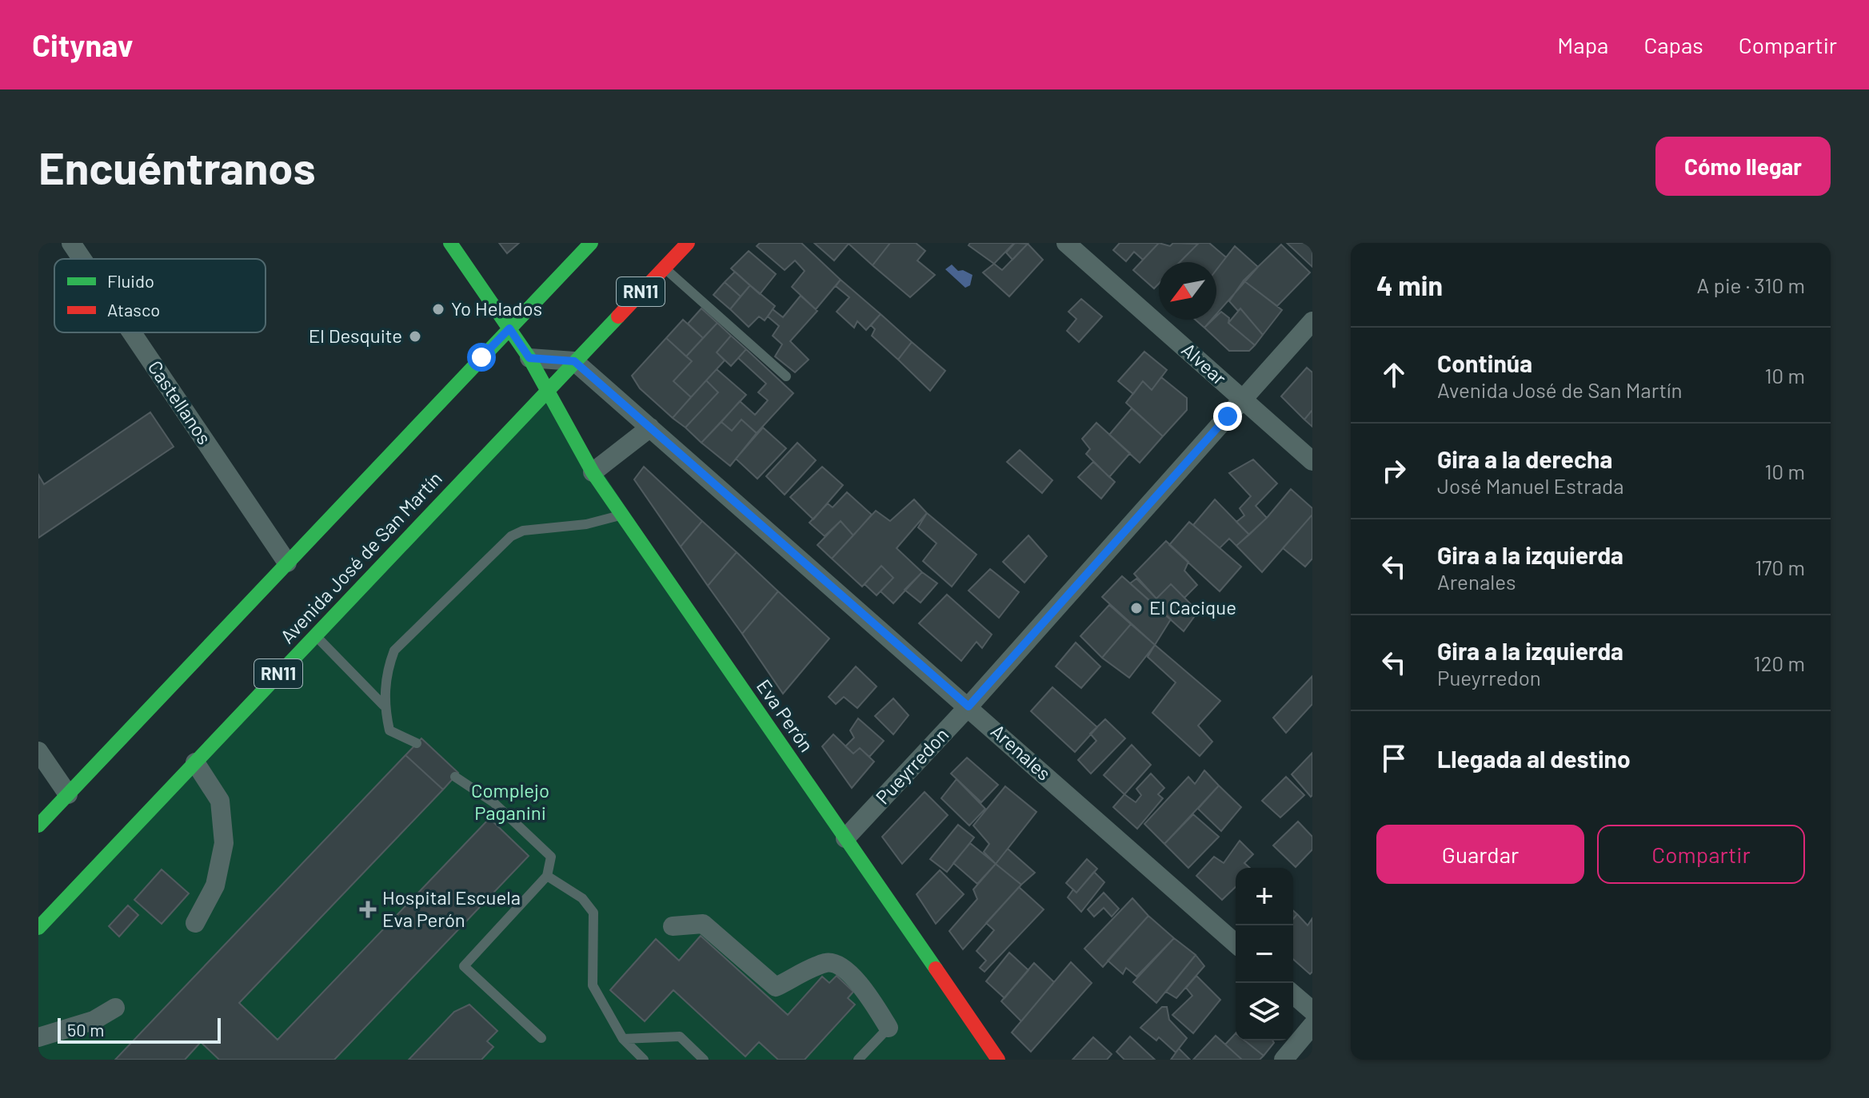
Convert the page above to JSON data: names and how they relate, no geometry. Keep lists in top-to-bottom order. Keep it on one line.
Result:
{"streets":{"main road":["RN11","Avenida José de San Martín","Eva Perón"],"street":["Alvear","Castellanos","Arenales","Pueyrredon"]},"crossings":[["Alvear","Pueyrredon"],["Avenida José de San Martín","Eva Perón"],["Avenida José de San Martín","Arenales"],["Eva Perón","Pueyrredon"],["Arenales","Pueyrredon"]],"parks":["Complejo Paganini"],"places":{"other":["Yo Helados","El Desquite","El Cacique"],"health":["Hospital Escuela Eva Perón"]},"legend":["Fluido","Atasco"],"scale_bar":"50 m","north":"bottom left","page":{"header":"Citynav","nav":["Mapa","Capas","Compartir"],"buttons":["Cómo llegar",["Guardar","Compartir"]],"title":"Encuéntranos","heading":["4 min","A pie · 310 m"],"list":[["Continúa","Avenida José de San Martín","10 m"],["Gira a la derecha","José Manuel Estrada","10 m"],["Gira a la izquierda","Arenales","170 m"],["Gira a la izquierda","Pueyrredon","120 m"],"Llegada al destino"],"map_buttons":["+","−"],"scale":"50 m"}}
